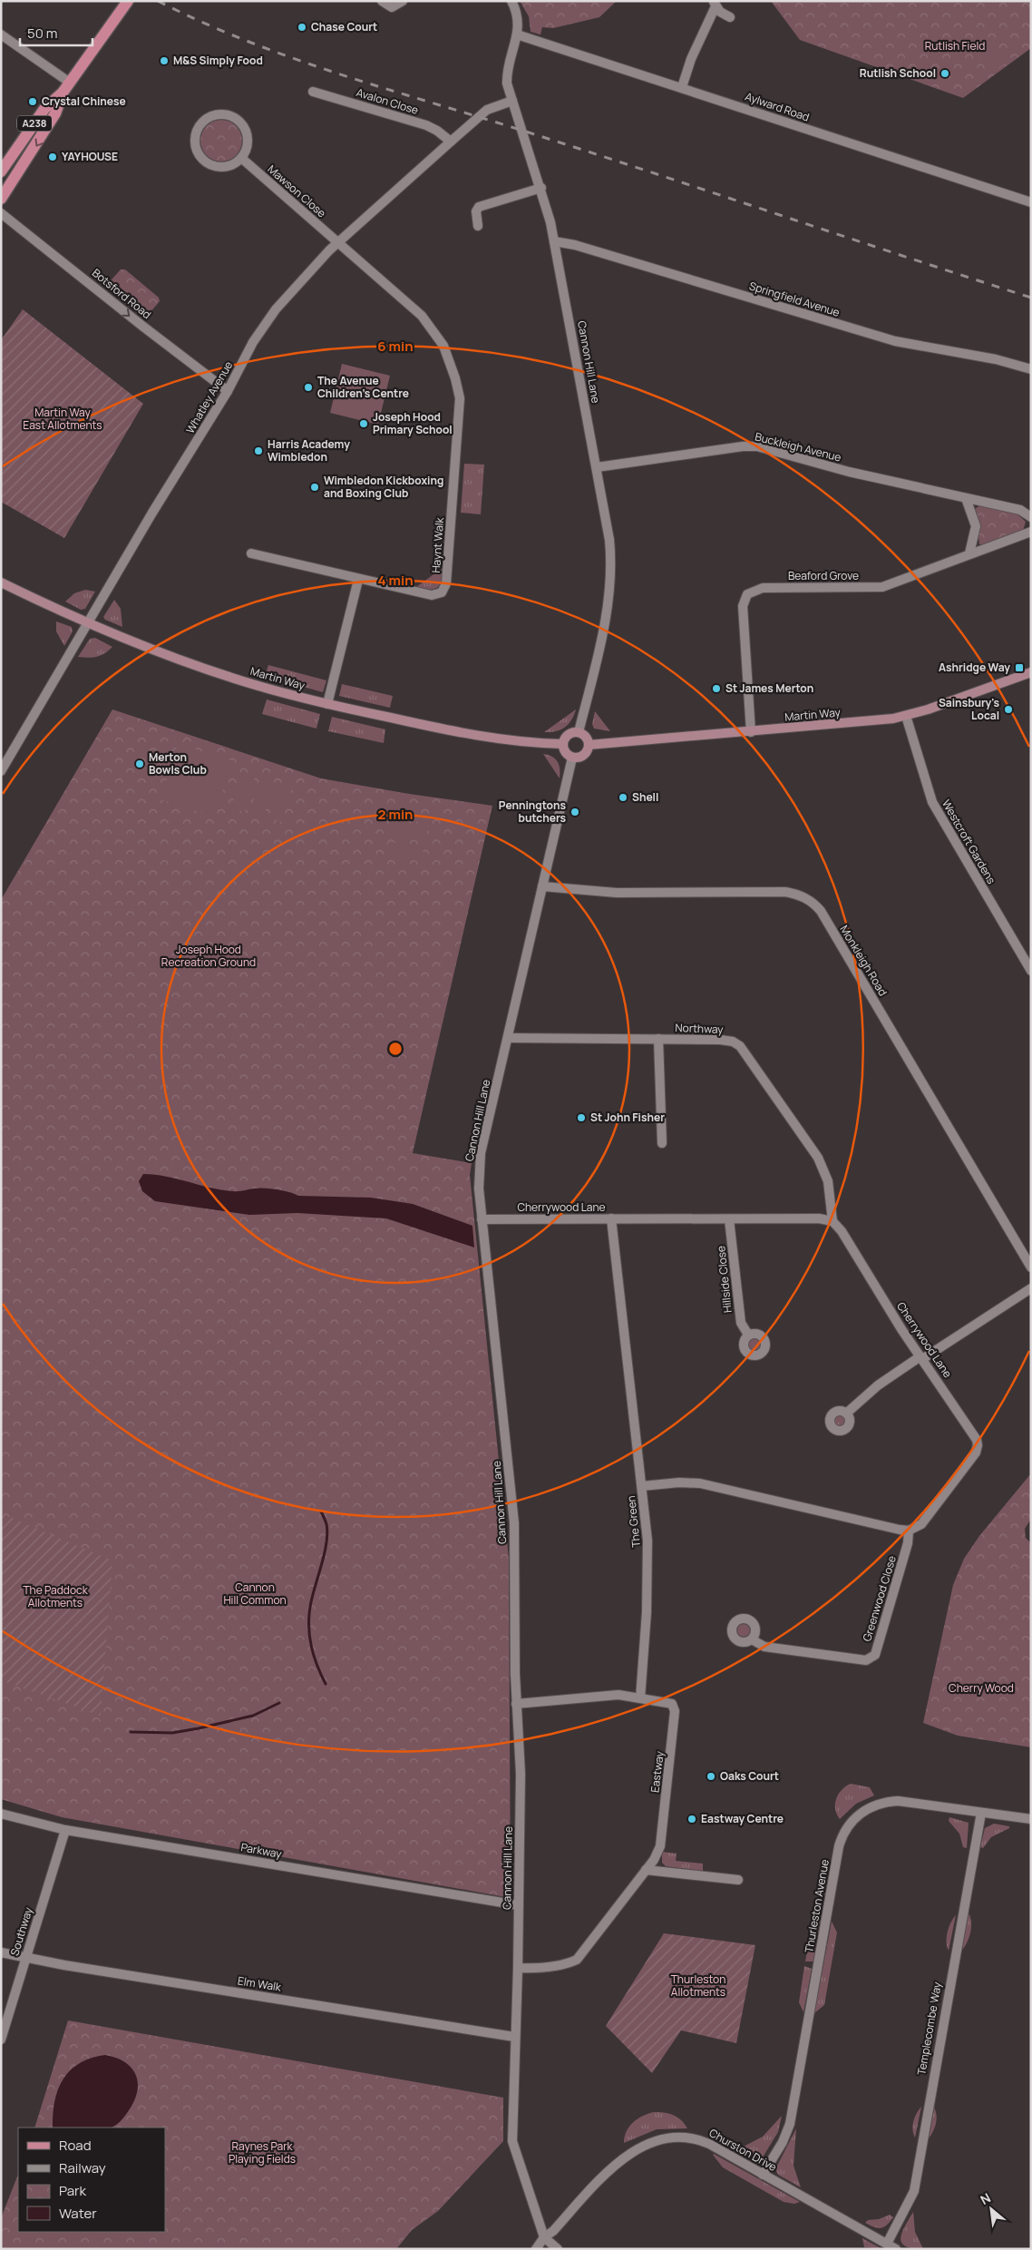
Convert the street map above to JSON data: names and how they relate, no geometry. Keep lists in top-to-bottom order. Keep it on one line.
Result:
{"streets":{"main road":["A238","Martin Way"],"street":["Avalon Close","Aylward Road","Mawson Close","Botsford Road","Springfield Avenue","Cannon Hill Lane","Whatley Avenue","Buckleigh Avenue","Haynt Walk","Beaford Grove","Westcroft Gardens","Monkleigh Road","Northway","Cherrywood Lane","Hillside Close","The Green","Greenwood Close","Eastway","Parkway","Thurleston Avenue","Southway","Elm Walk","Templecombe Way","Churston Drive"]},"crossings":[["Avalon Close","Whatley Avenue"],["Aylward Road","Cannon Hill Lane"],["Mawson Close","Whatley Avenue"],["Mawson Close","Haynt Walk"],["Botsford Road","Whatley Avenue"],["Springfield Avenue","Cannon Hill Lane"],["Cannon Hill Lane","Whatley Avenue"],["Cannon Hill Lane","Buckleigh Avenue"],["Cannon Hill Lane","Martin Way"],["Cannon Hill Lane","Monkleigh Road"],["Cannon Hill Lane","Northway"],["Cannon Hill Lane","Cherrywood Lane"],["Cannon Hill Lane","Eastway"],["Cannon Hill Lane","Parkway"],["Cannon Hill Lane","Elm Walk"],["Cannon Hill Lane","Churston Drive"],["Whatley Avenue","Haynt Walk"],["Whatley Avenue","Martin Way"],["Beaford Grove","Martin Way"],["Martin Way","Westcroft Gardens"],["Northway","Cherrywood Lane"],["Cherrywood Lane","Hillside Close"],["Cherrywood Lane","The Green"],["Cherrywood Lane","Greenwood Close"],["The Green","Eastway"],["Parkway","Southway"],["Thurleston Avenue","Templecombe Way"],["Thurleston Avenue","Churston Drive"],["Southway","Elm Walk"],["Templecombe Way","Churston Drive"]],"one_way":["Botsford Road"],"parks":["Rutlish Field","Martin Way East Allotments","Joseph Hood Recreation Ground","Cannon Hill Common","The Paddock Allotments","Cherry Wood","Thurleston Allotments","Raynes Park Playing Fields"],"places":{"other":["Chase Court","M&S Simply Food","Rutlish School","Crystal Chinese","YAYHOUSE","The Avenue Children's Centre","Joseph Hood Primary School","Harris Academy Wimbledon","Wimbledon Kickboxing and Boxing Club","St James Merton","Sainsbury's Local","Merton Bowls Club","Shell","Penningtons butchers","St John Fisher","Oaks Court","Eastway Centre"],"transit":["Ashridge Way"]},"legend":["Road","Railway","Park","Water"],"scale_bar":"50 m","north":"top left","rings":["6 min","4 min","2 min"]}
